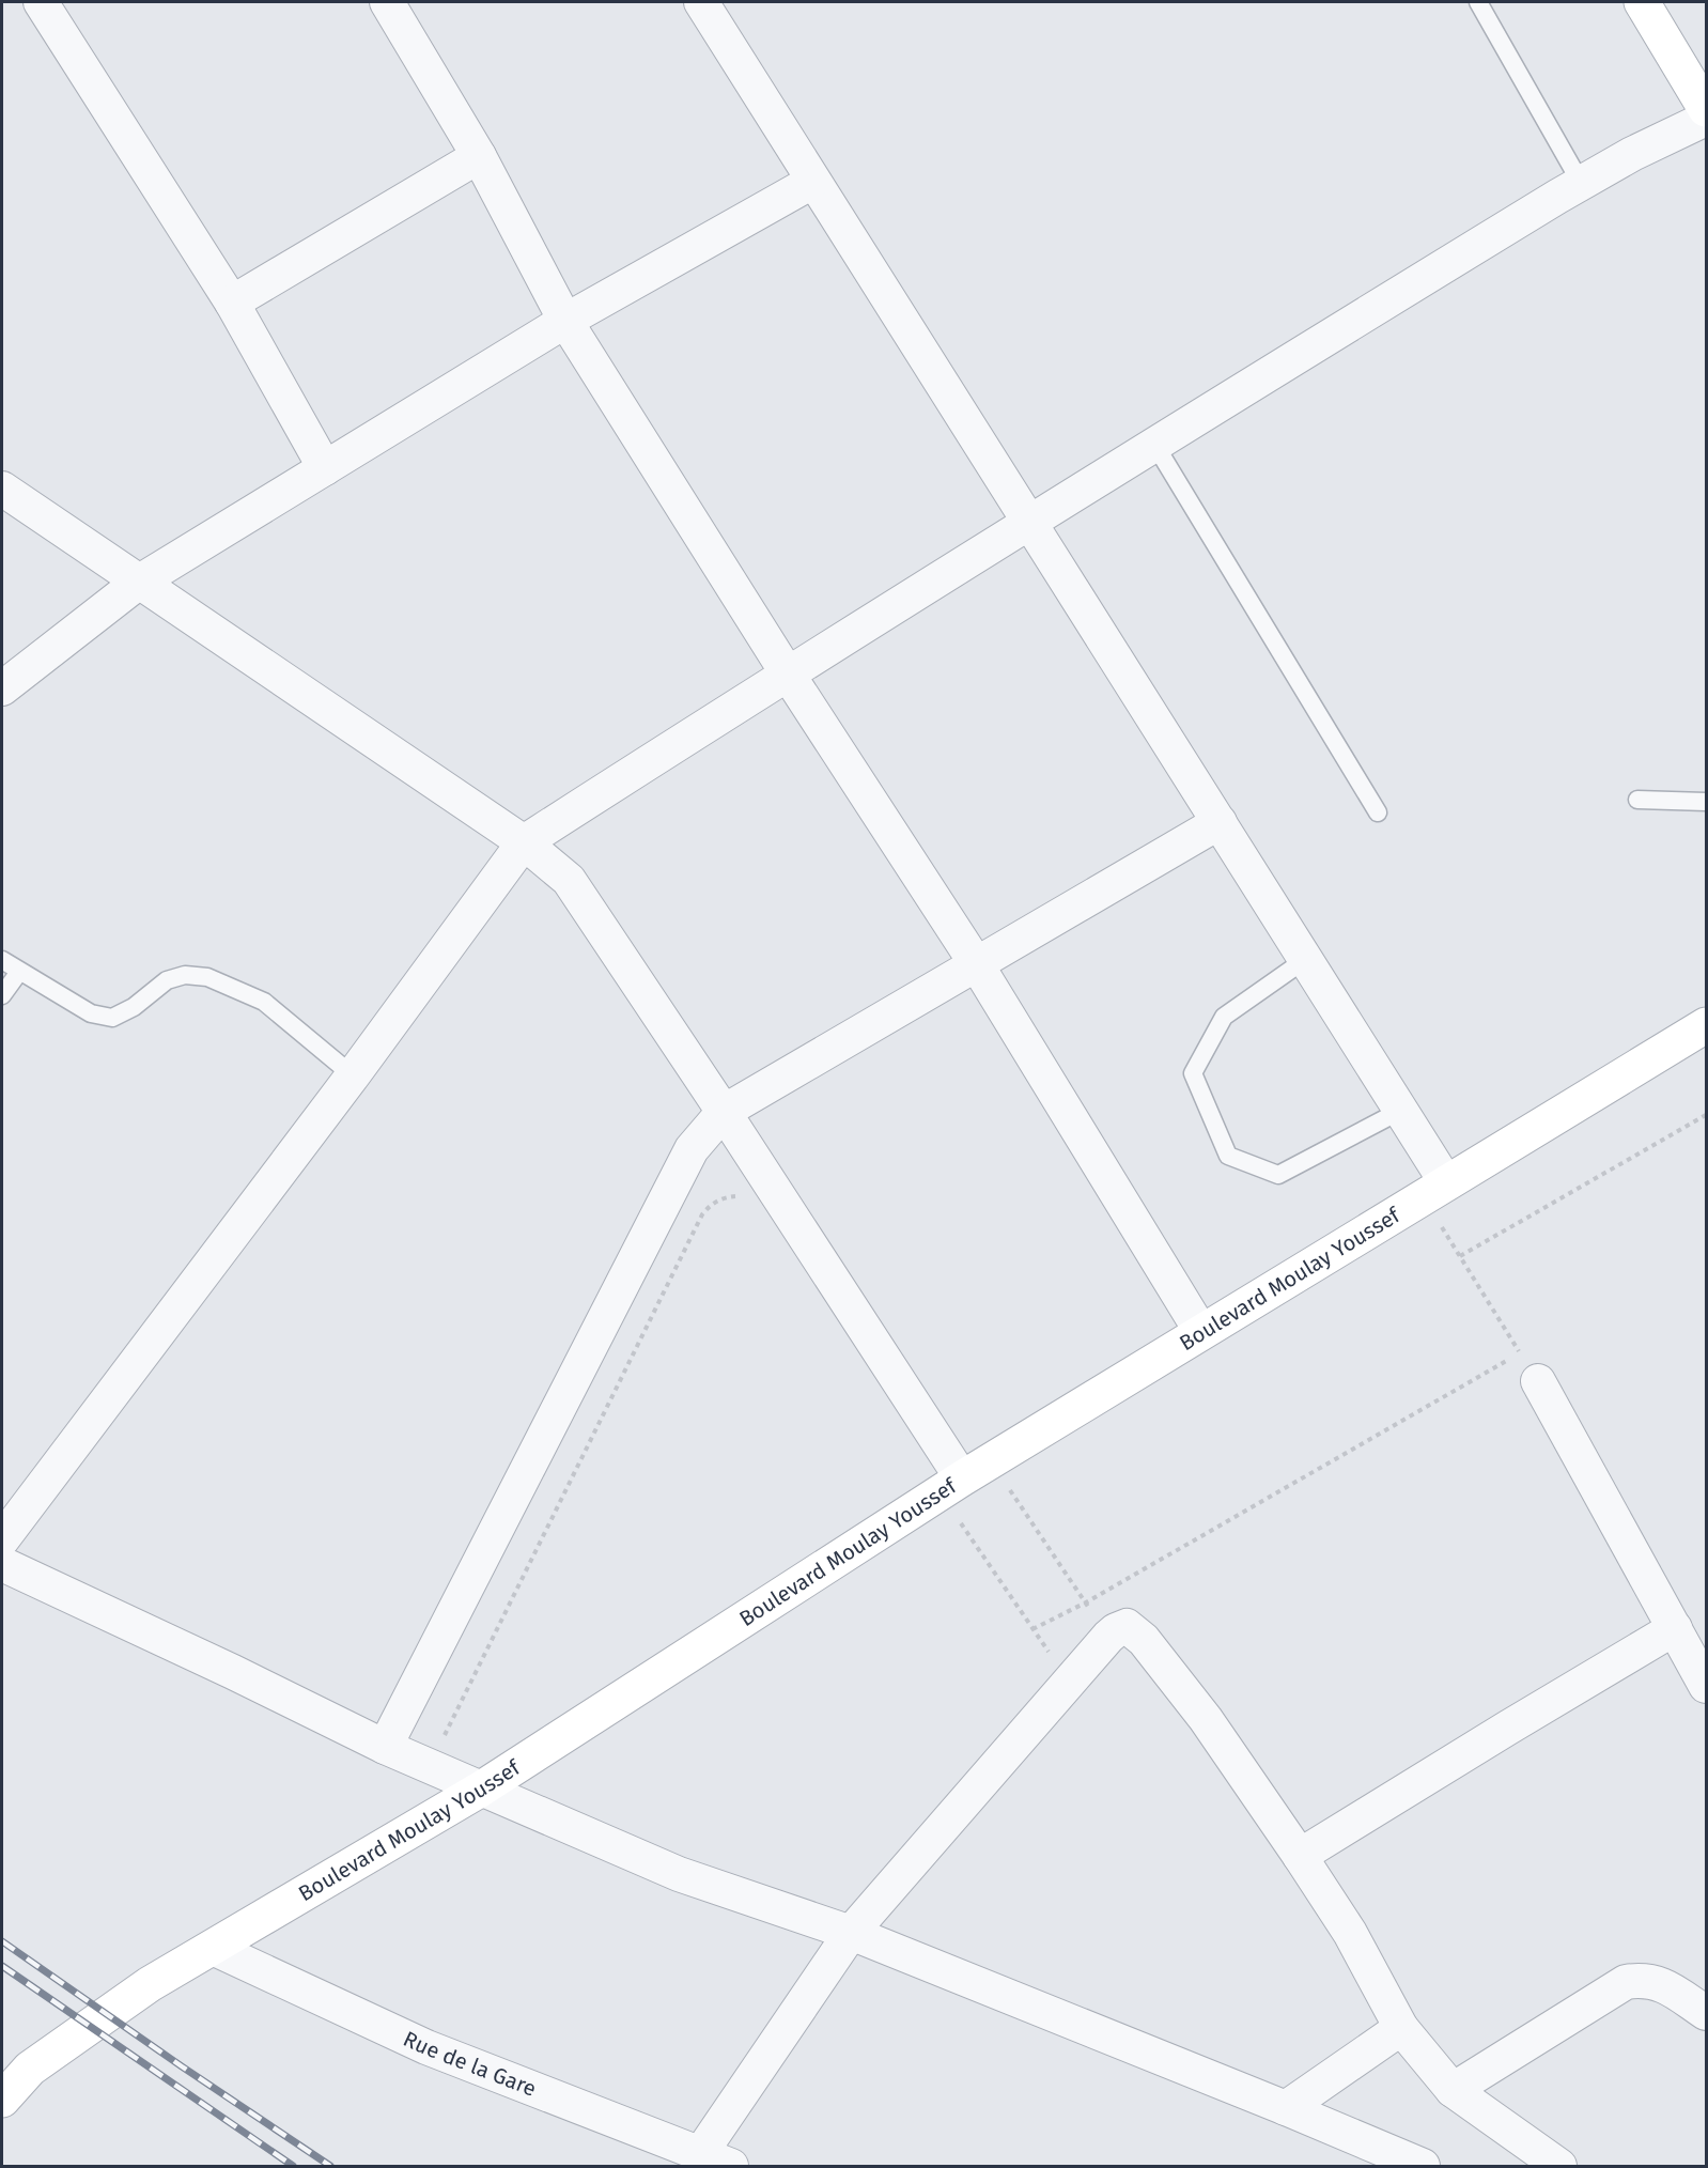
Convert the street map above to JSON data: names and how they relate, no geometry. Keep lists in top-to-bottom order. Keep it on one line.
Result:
{"streets":{"main road":["Boulevard Moulay Youssef"],"street":["Rue de la Gare"]},"crossings":[["Boulevard Moulay Youssef","Rue de la Gare"]]}
